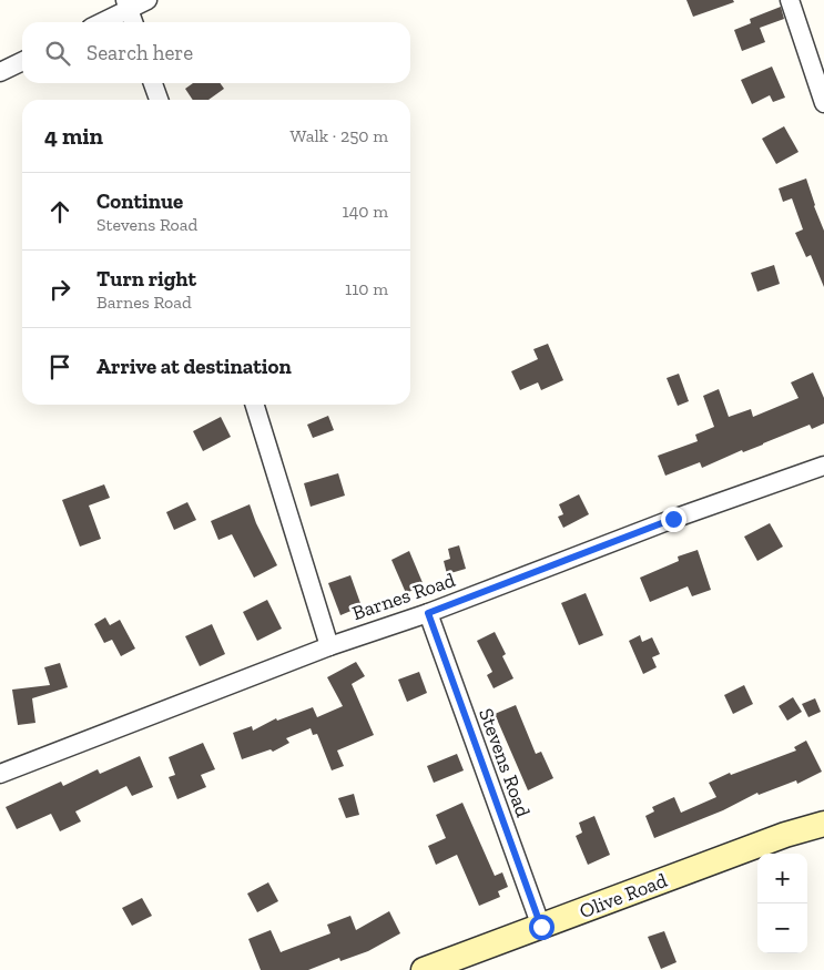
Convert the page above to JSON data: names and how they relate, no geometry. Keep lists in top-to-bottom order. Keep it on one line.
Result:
{"streets":{"street":["Barnes Road","Stevens Road","Olive Road"]},"crossings":[["Barnes Road","Stevens Road"],["Stevens Road","Olive Road"]],"page":{"search":"Search here","heading":["4 min","Walk · 250 m"],"list":[["Continue","Stevens Road","140 m"],["Turn right","Barnes Road","110 m"],"Arrive at destination"],"map_buttons":["+","−"]}}
